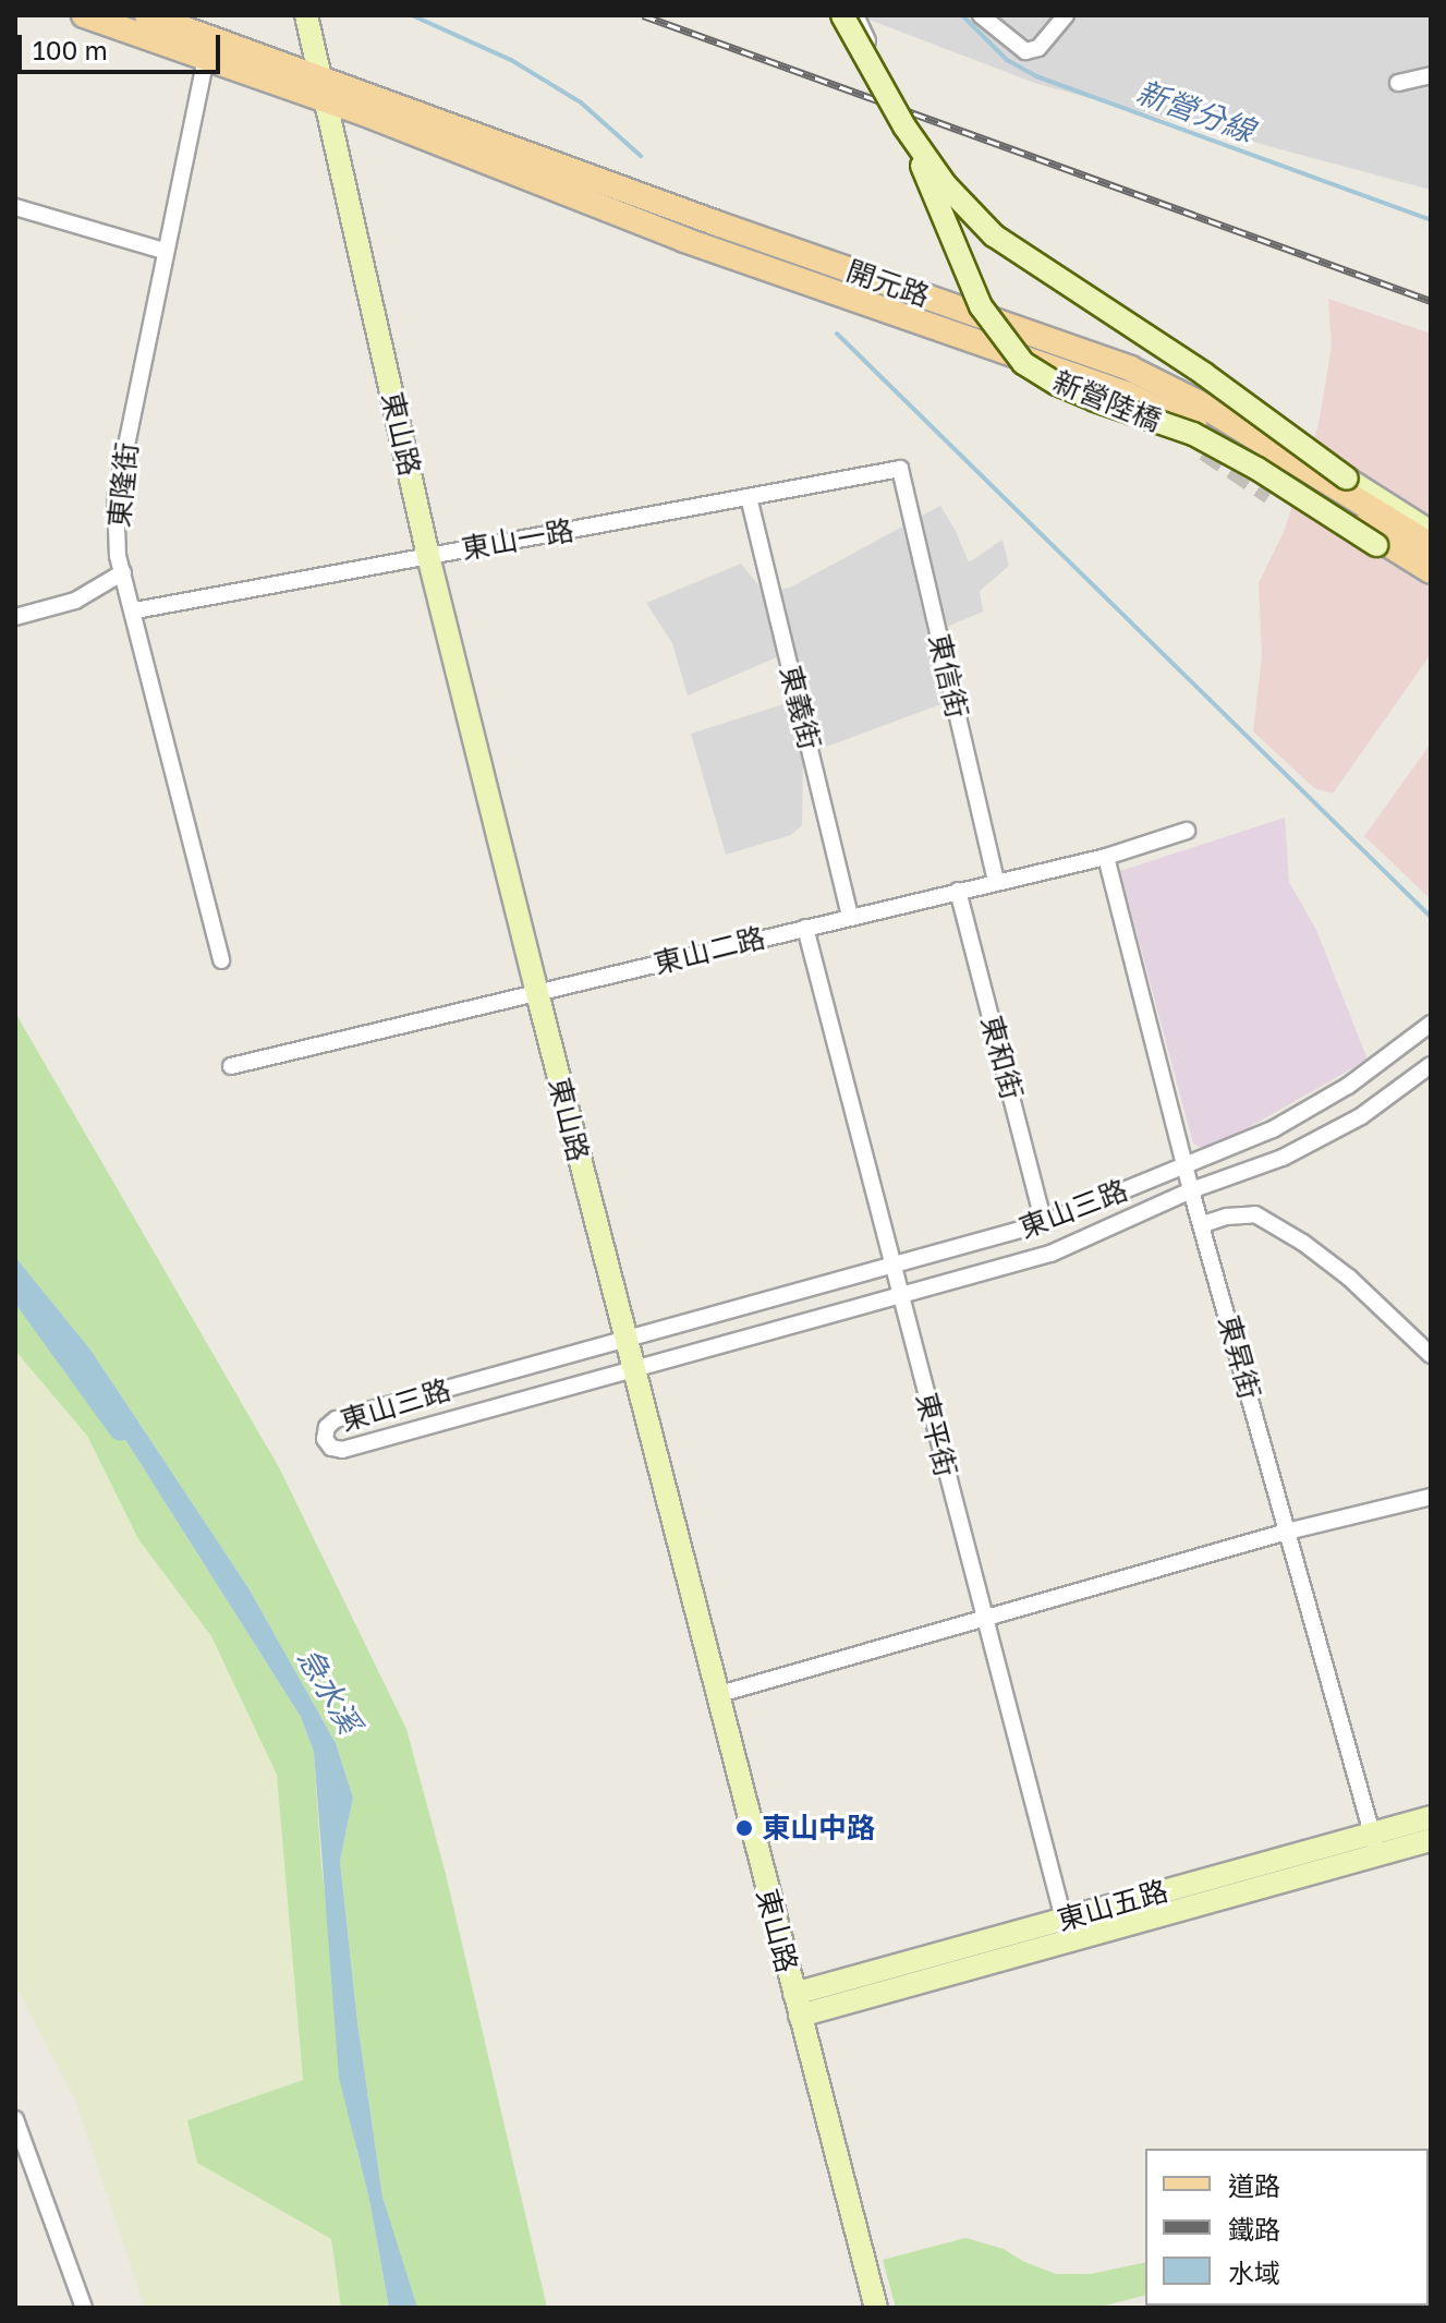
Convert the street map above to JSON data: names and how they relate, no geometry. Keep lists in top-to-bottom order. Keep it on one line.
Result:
{"streets":{"main road":["開元路"],"street":["新營陸橋","東山路","東隆街","東山一路","東信街","東義街","東山二路","東和街","東山三路","東昇街","東平街","東山五路"]},"crossings":[["開元路","東山路"],["東山路","東山一路"],["東山路","東山二路"],["東山路","東山三路"],["東山路","東山五路"],["東隆街","東山一路"],["東山一路","東信街"],["東山一路","東義街"],["東信街","東山二路"],["東義街","東山二路"],["東山二路","東和街"],["東山二路","東昇街"],["東山二路","東平街"],["東和街","東山三路"],["東山三路","東昇街"],["東山三路","東平街"],["東昇街","東山五路"],["東平街","東山五路"]],"water":["新營分線","急水溪"],"places":["東山中路"],"legend":["道路","鐵路","水域"],"scale_bar":"100 m"}
